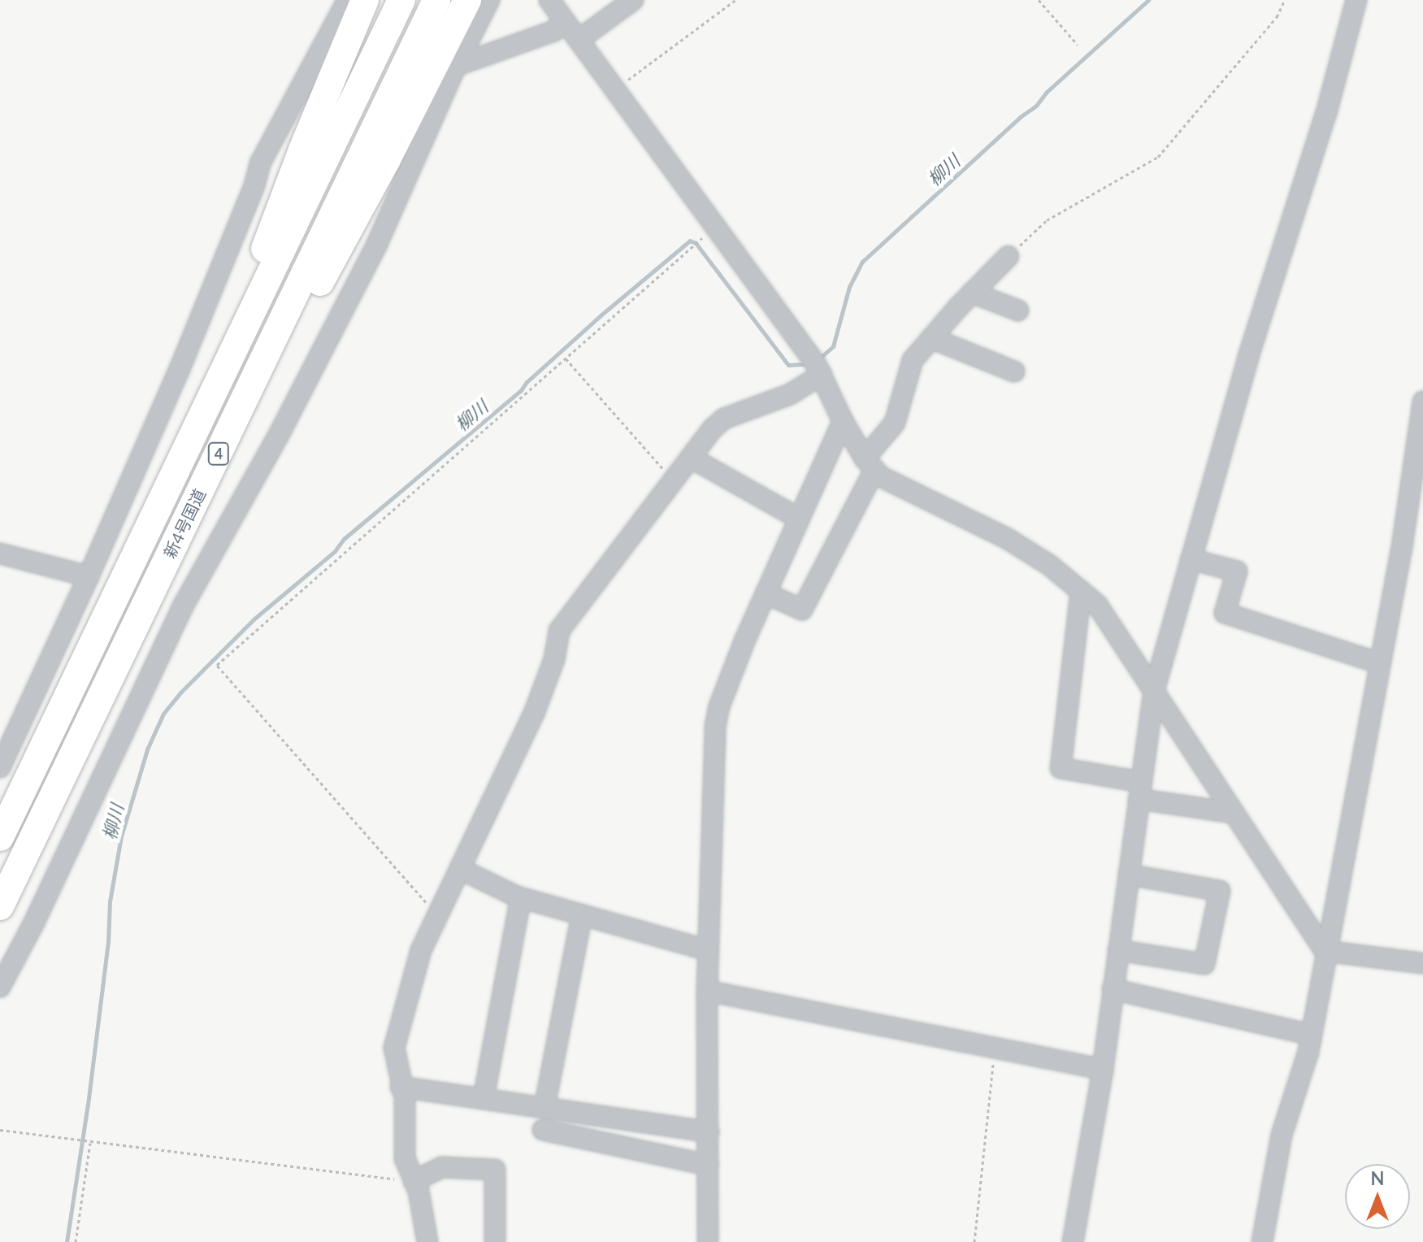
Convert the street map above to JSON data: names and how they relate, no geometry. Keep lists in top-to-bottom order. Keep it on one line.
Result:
{"streets":{"highway":["4","新4号国道"]},"water":["柳川"],"north":"top"}
